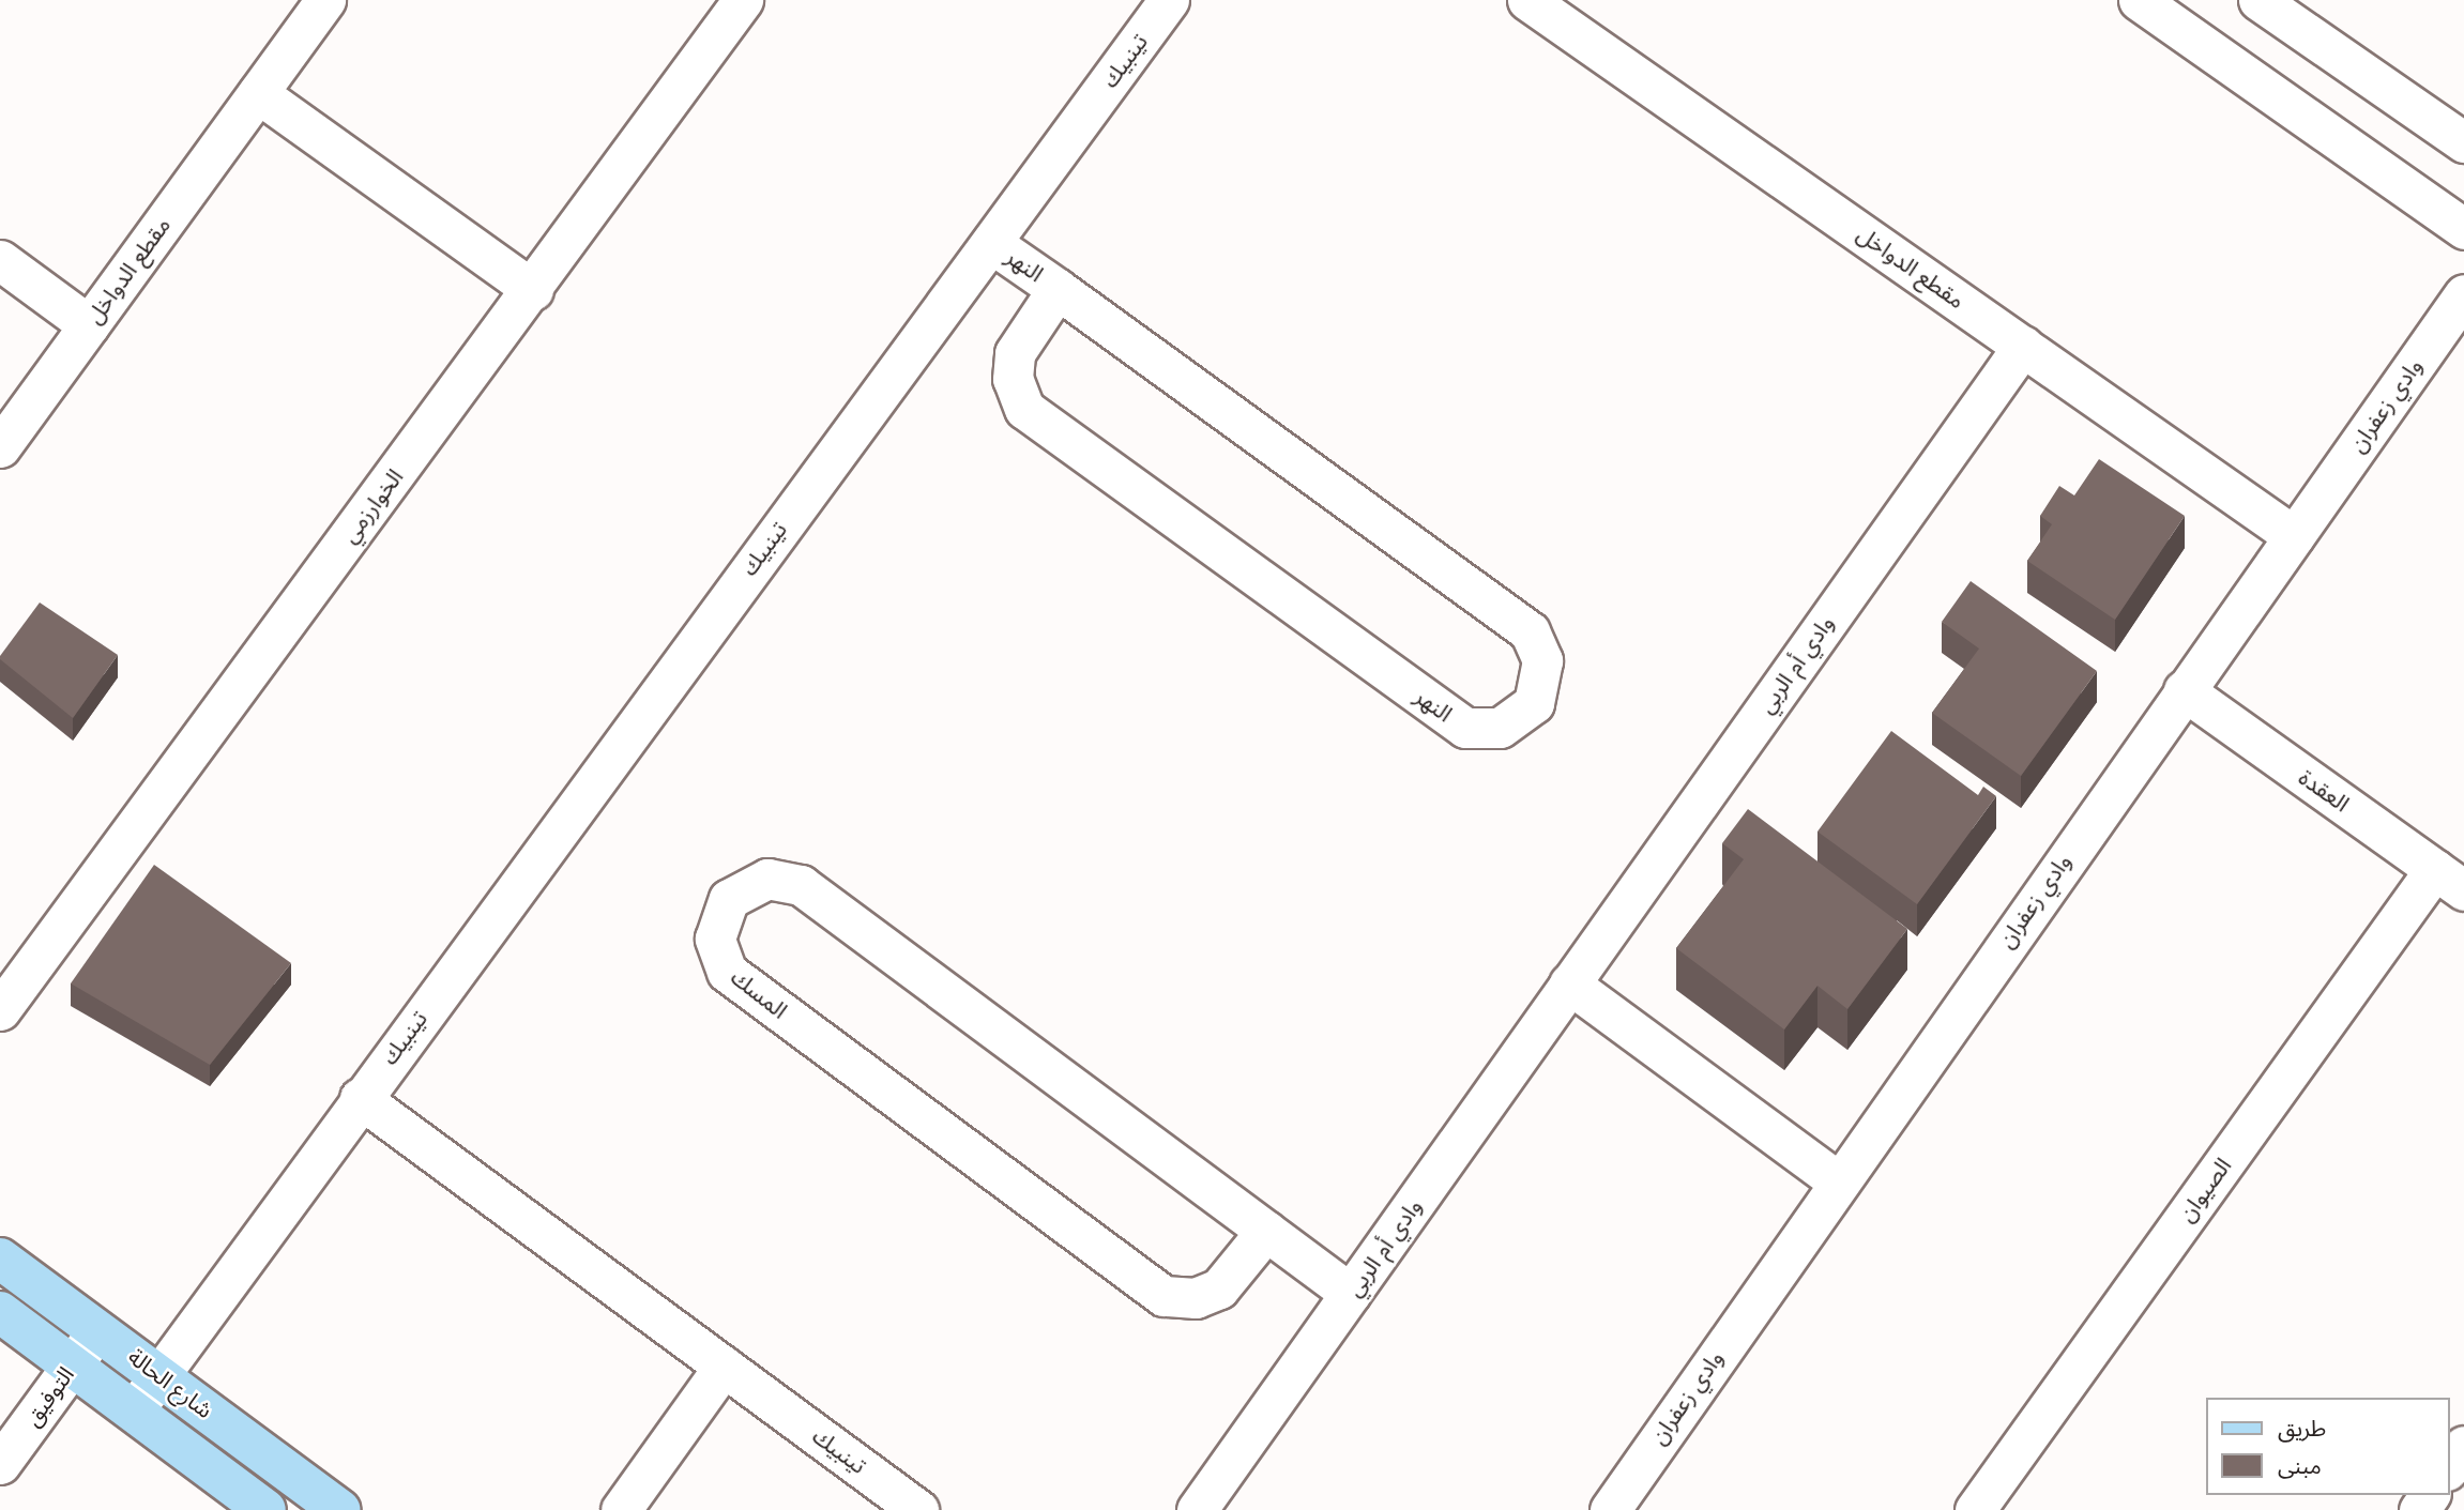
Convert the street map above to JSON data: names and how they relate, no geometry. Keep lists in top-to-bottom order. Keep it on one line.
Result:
{"streets":{"main road":["شارع الحالة"],"street":["تينبيك","النهر","مقطع الدواخل","وادي زعفران","الخوارزمي","وادي أم الربي","العقدة","المسك","الصيوان","التوفيق"]},"crossings":[["تينبيك","النهر"],["تينبيك","شارع الحالة"],["مقطع الدواخل","وادي زعفران"],["مقطع الدواخل","وادي أم الربي"],["وادي زعفران","العقدة"],["وادي أم الربي","المسك"],["العقدة","الصيوان"],["شارع الحالة","التوفيق"]],"legend":["طريق","مبنى"]}
